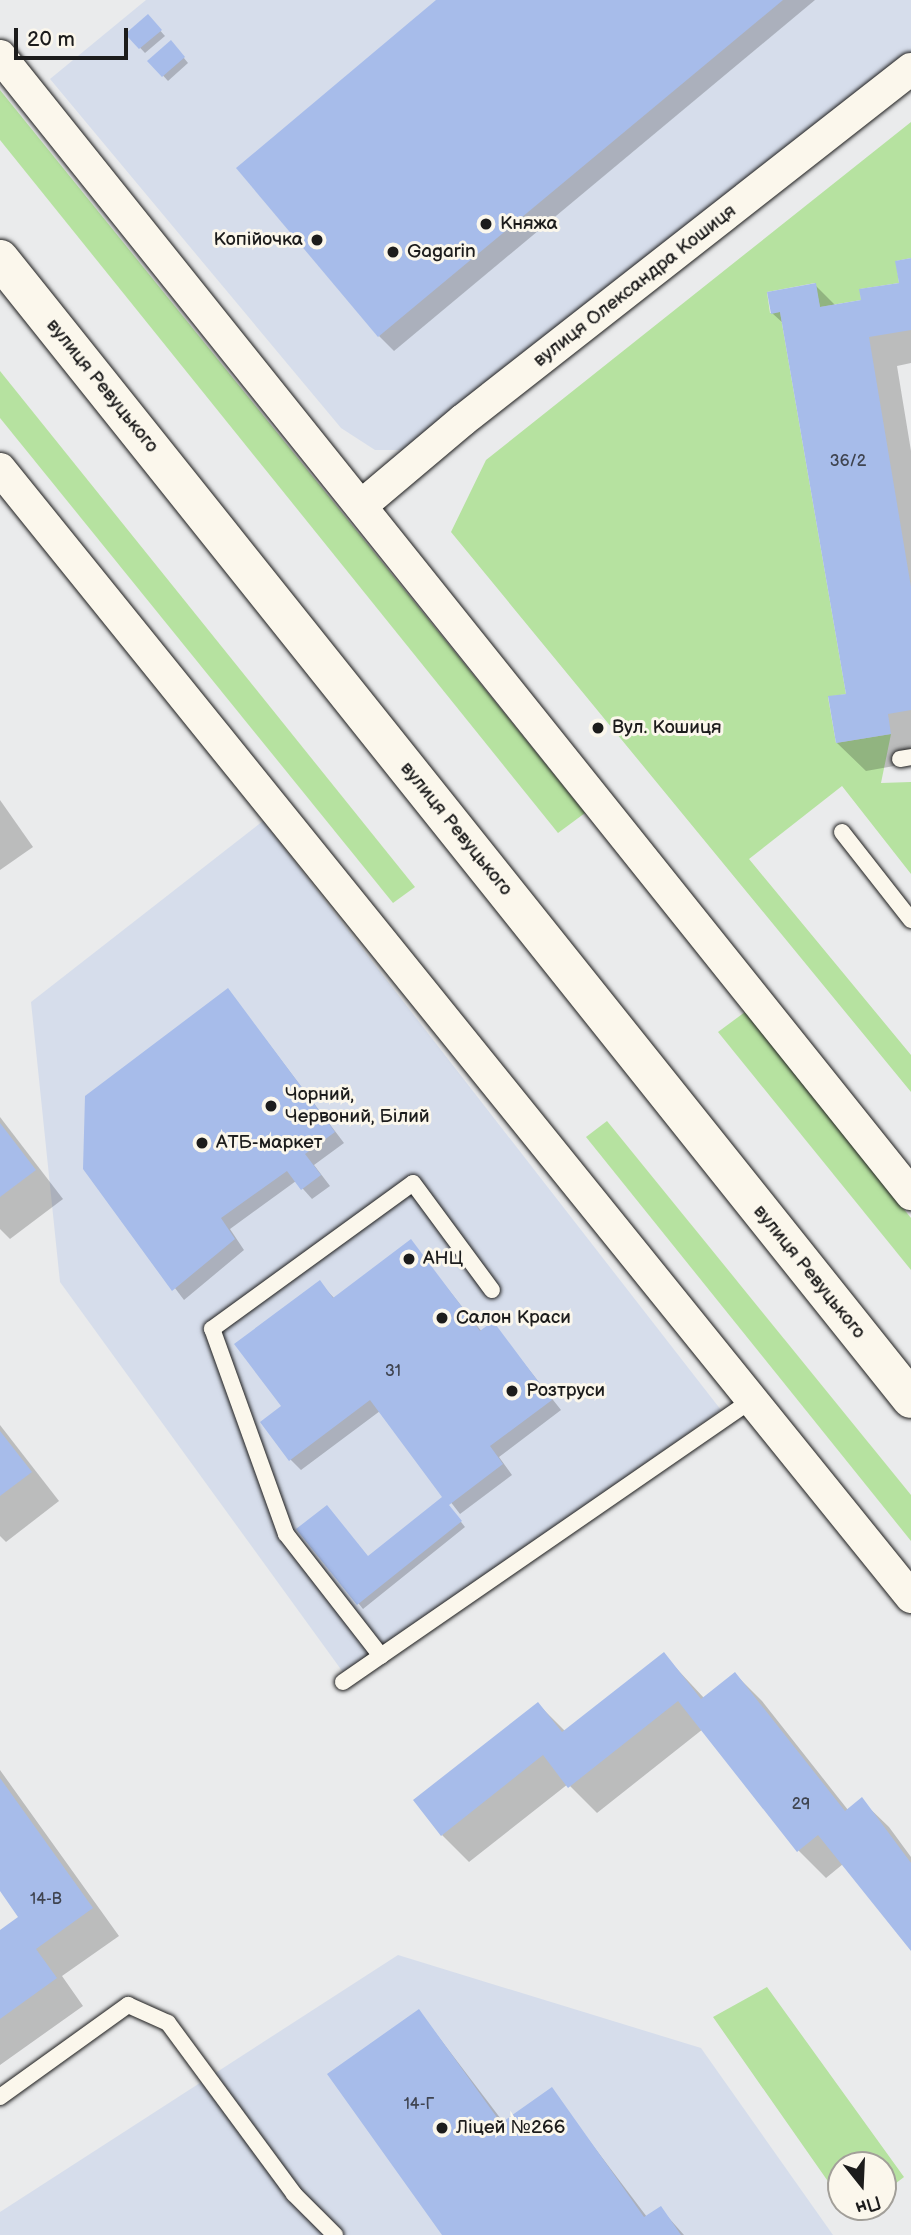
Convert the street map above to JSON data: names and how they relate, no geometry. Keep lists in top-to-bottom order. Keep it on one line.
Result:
{"streets":{"street":["вулиця Олександра Кошиця","вулиця Ревуцького"]},"places":["Княжа","Копійочка","Gagarin","Вул. Кошиця","Чорний, Червоний, Білий","АТБ-маркет","АНЦ","Салон Краси","Розтруси","Ліцей №266"],"house_numbers":["36/2","31","29","14-В","14-Г"],"scale_bar":"20 m","north":"bottom"}
